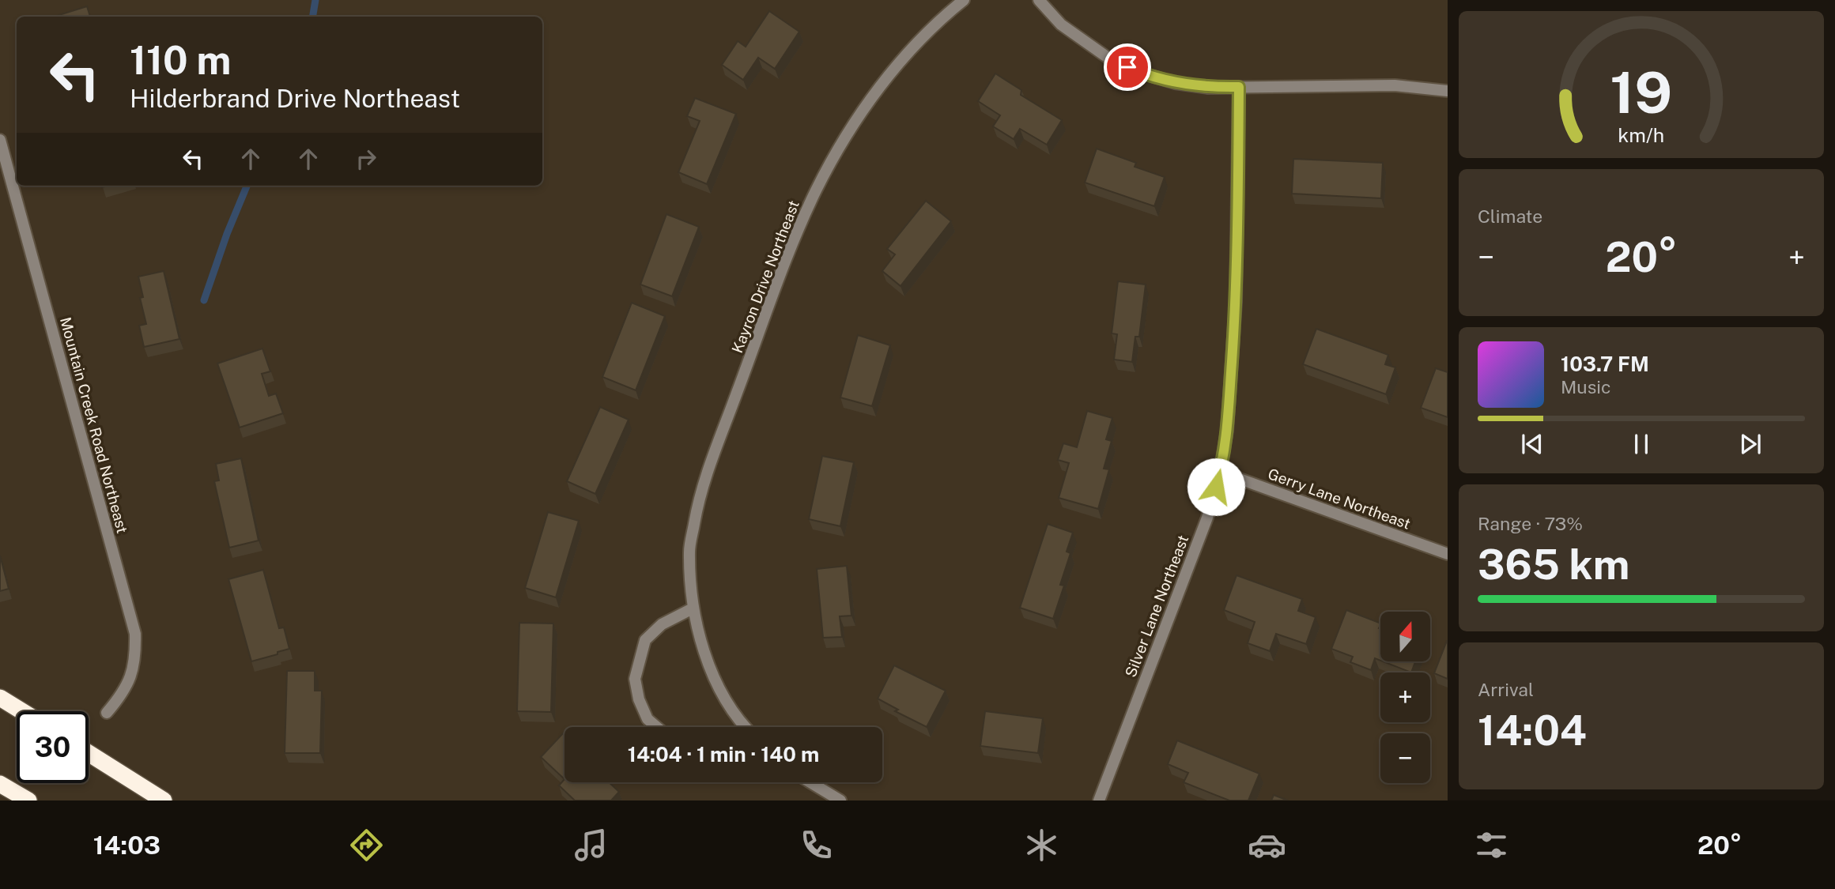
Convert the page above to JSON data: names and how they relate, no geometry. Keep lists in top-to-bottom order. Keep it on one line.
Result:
{"streets":{"street":["Kayron Drive Northeast","Mountain Creek Road Northeast","Gerry Lane Northeast","Silver Lane Northeast"]},"crossings":[["Gerry Lane Northeast","Silver Lane Northeast"]],"north":"top","page":{"turn":["110 m","Hilderbrand Drive Northeast"],"tile":["Climate",["Range · 73%","365 km"],["Arrival","14:04"]],"heat":["−","20°","+"],"song":["103.7 FM","Music"],"map_buttons":["+","−"],"limit":"30","trip":"14:04 · 1 min · 140 m","tabs":["14:03","20°"],"gauge":["19","km/h"]}}
